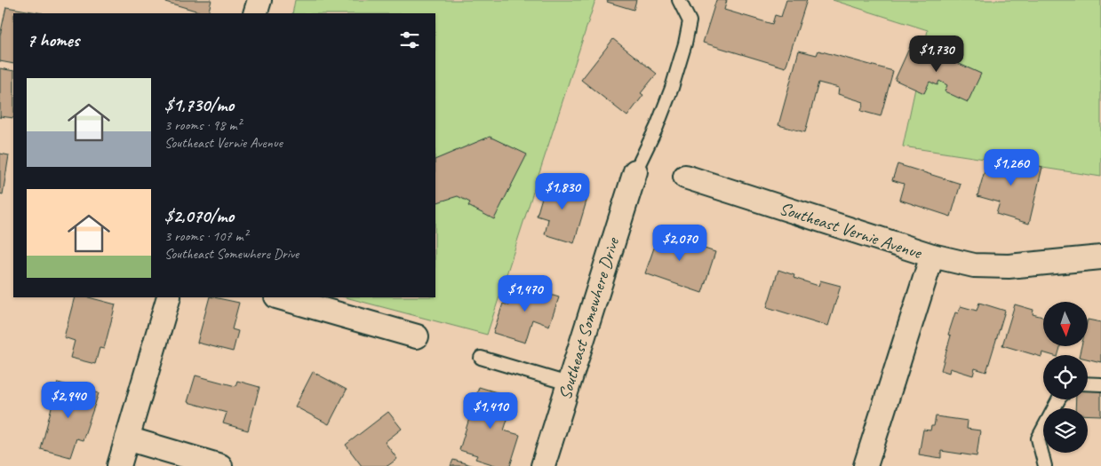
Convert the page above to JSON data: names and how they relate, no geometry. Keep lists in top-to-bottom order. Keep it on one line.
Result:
{"streets":{"street":["Southeast Vernie Avenue","Southeast Somewhere Drive"]},"north":"bottom","page":{"heading":"7 homes","price":["$1,730","$1,260","$1,830","$2,070","$1,470","$2,940","$1,410"],"list":[{"name":"$1,730/mo","note":"3 rooms · 98 m² · Southeast Vernie Avenue"},{"name":"$2,070/mo","note":"3 rooms · 107 m² · Southeast Somewhere Drive"}]}}
